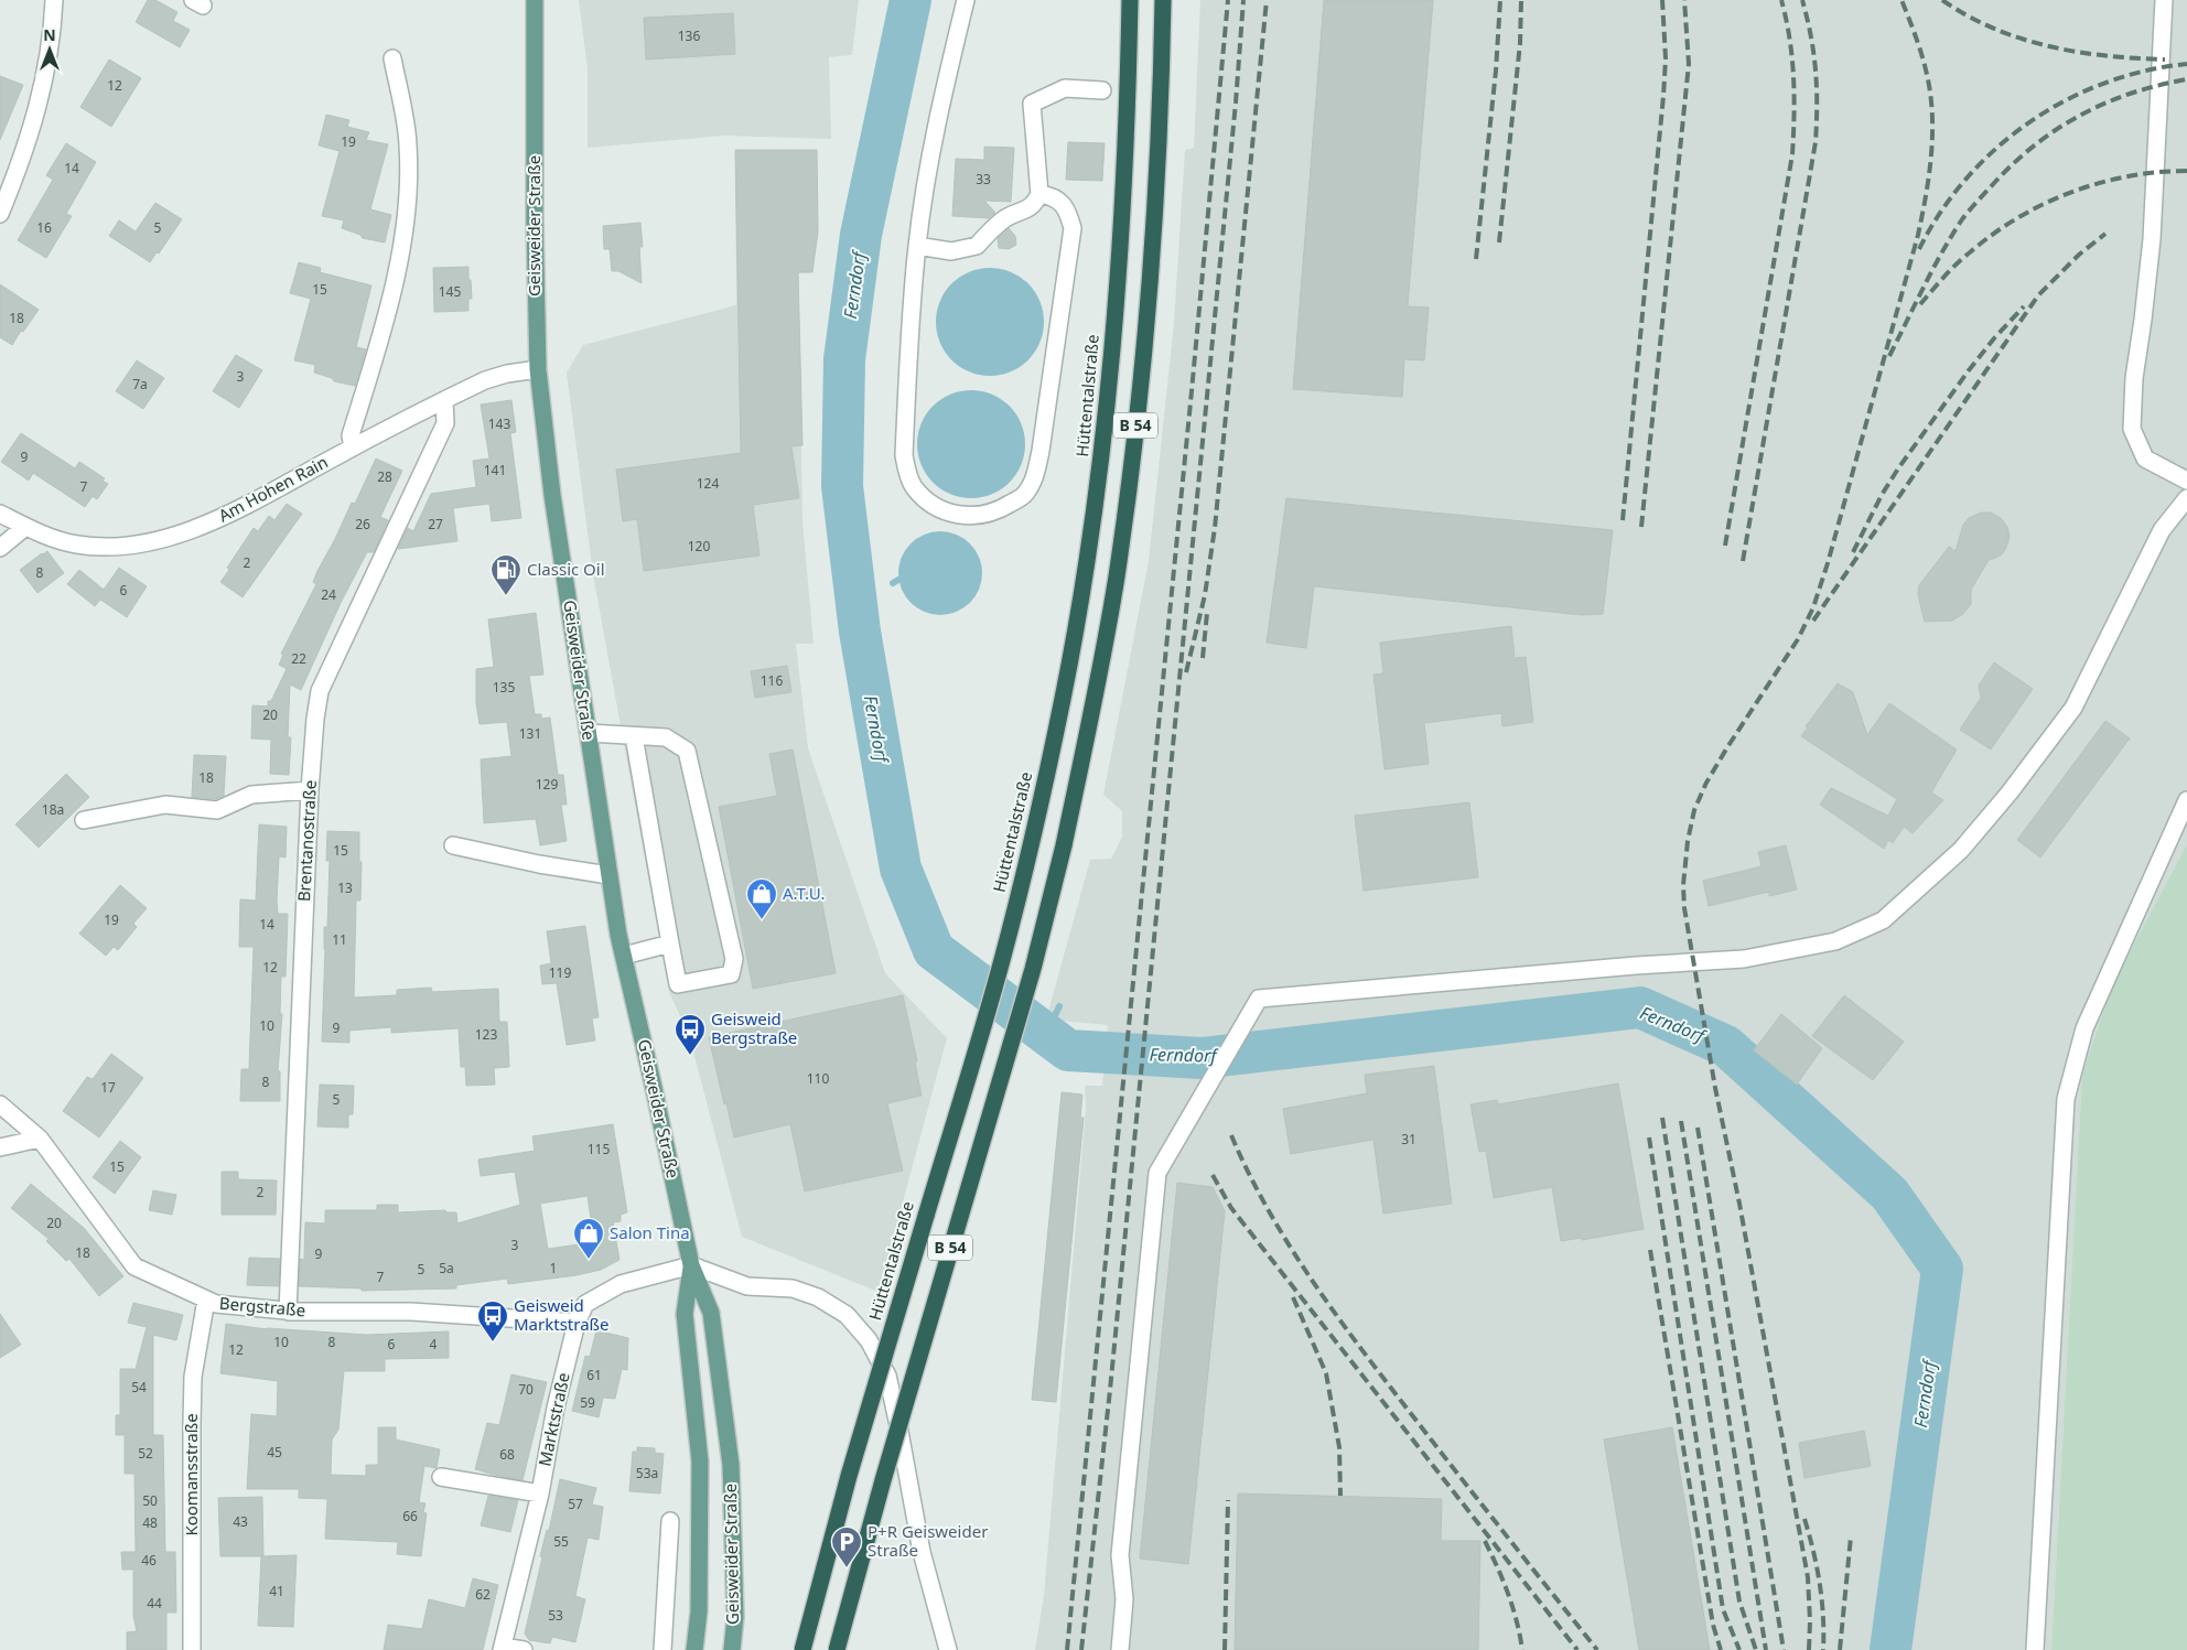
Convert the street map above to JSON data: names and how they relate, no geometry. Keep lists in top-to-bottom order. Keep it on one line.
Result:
{"streets":{"highway":["Hüttentalstraße","B 54"],"main road":["Geisweider Straße"],"street":["Am Hohen Rain","Brentanostraße","Bergstraße","Marktstraße","Koomansstraße"]},"crossings":[["Geisweider Straße","Am Hohen Rain"],["Geisweider Straße","Marktstraße"],["Am Hohen Rain","Brentanostraße"],["Brentanostraße","Bergstraße"],["Bergstraße","Marktstraße"],["Bergstraße","Koomansstraße"]],"water":["Ferndorf"],"places":{"fuel station":["Classic Oil"],"shop":["A.T.U.","Salon Tina"],"bus stop":["Geisweid Bergstraße","Geisweid Marktstraße"],"parking":["P+R Geisweider Straße"]},"house_numbers":["136","12","19","14","33","16","5","15","145","18","3","7a","143","9","141","28","124","7","26","27","120","2","8","6","24","22","116","135","20","131","18","129","18a","15","13","19","14","11","12","119","10","9","123","110","8","17","5","31","115","15","2","20","3","18","9","5a","1","5","7","10","8","6","4","12","61","54","70","59","45","52","68","53a","50","57","66","43","48","55","46","41","62","44","53"],"north":"top"}
